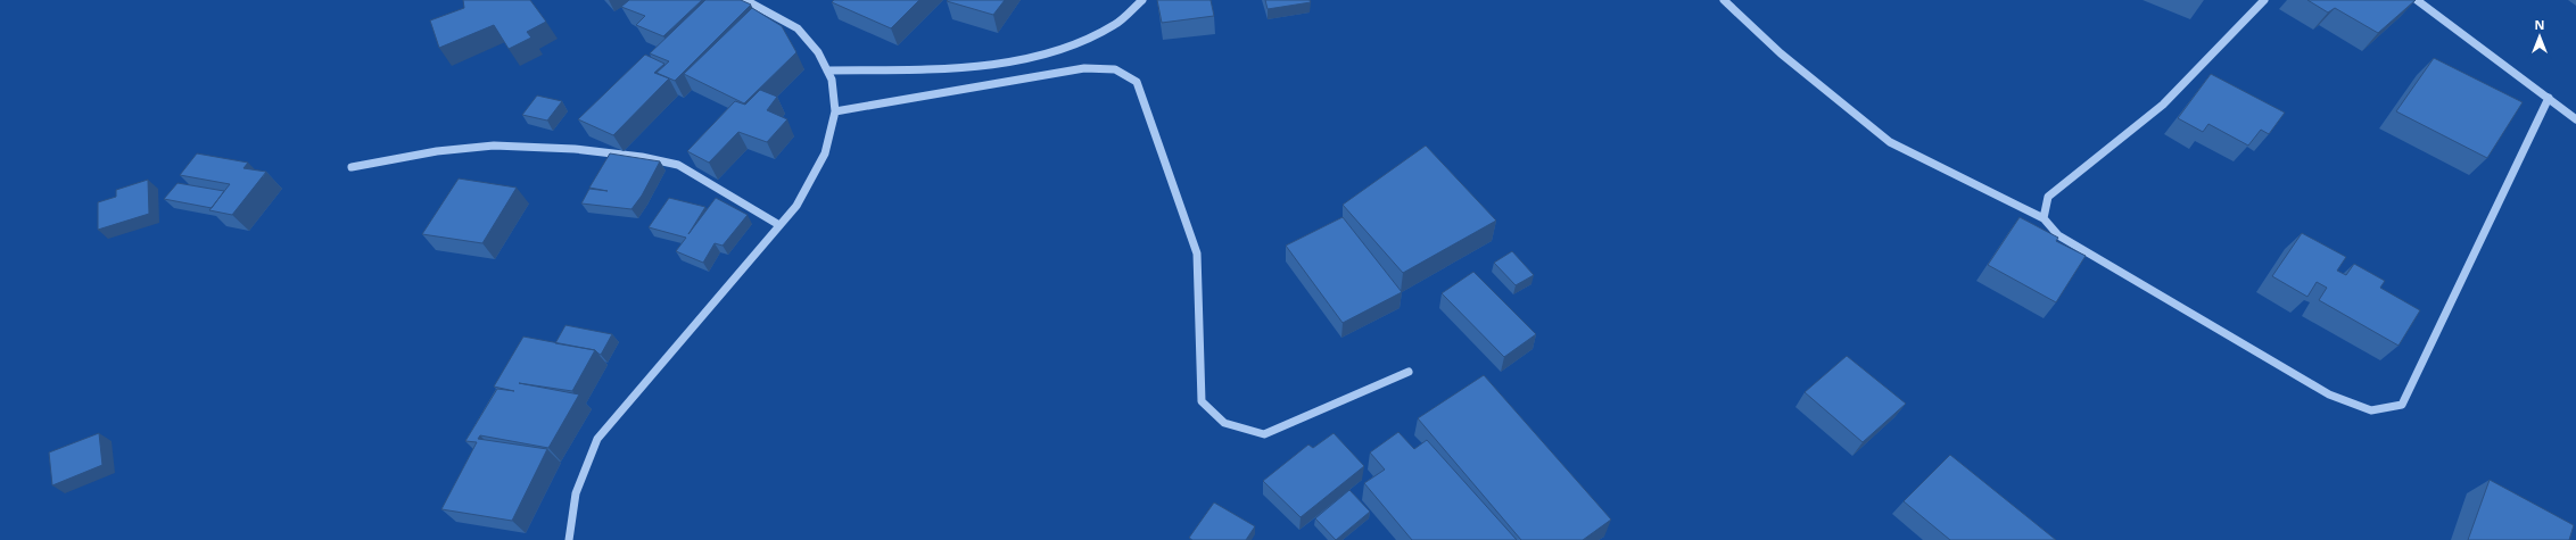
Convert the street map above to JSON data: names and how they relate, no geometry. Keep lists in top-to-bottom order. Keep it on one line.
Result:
{"north":"top"}
